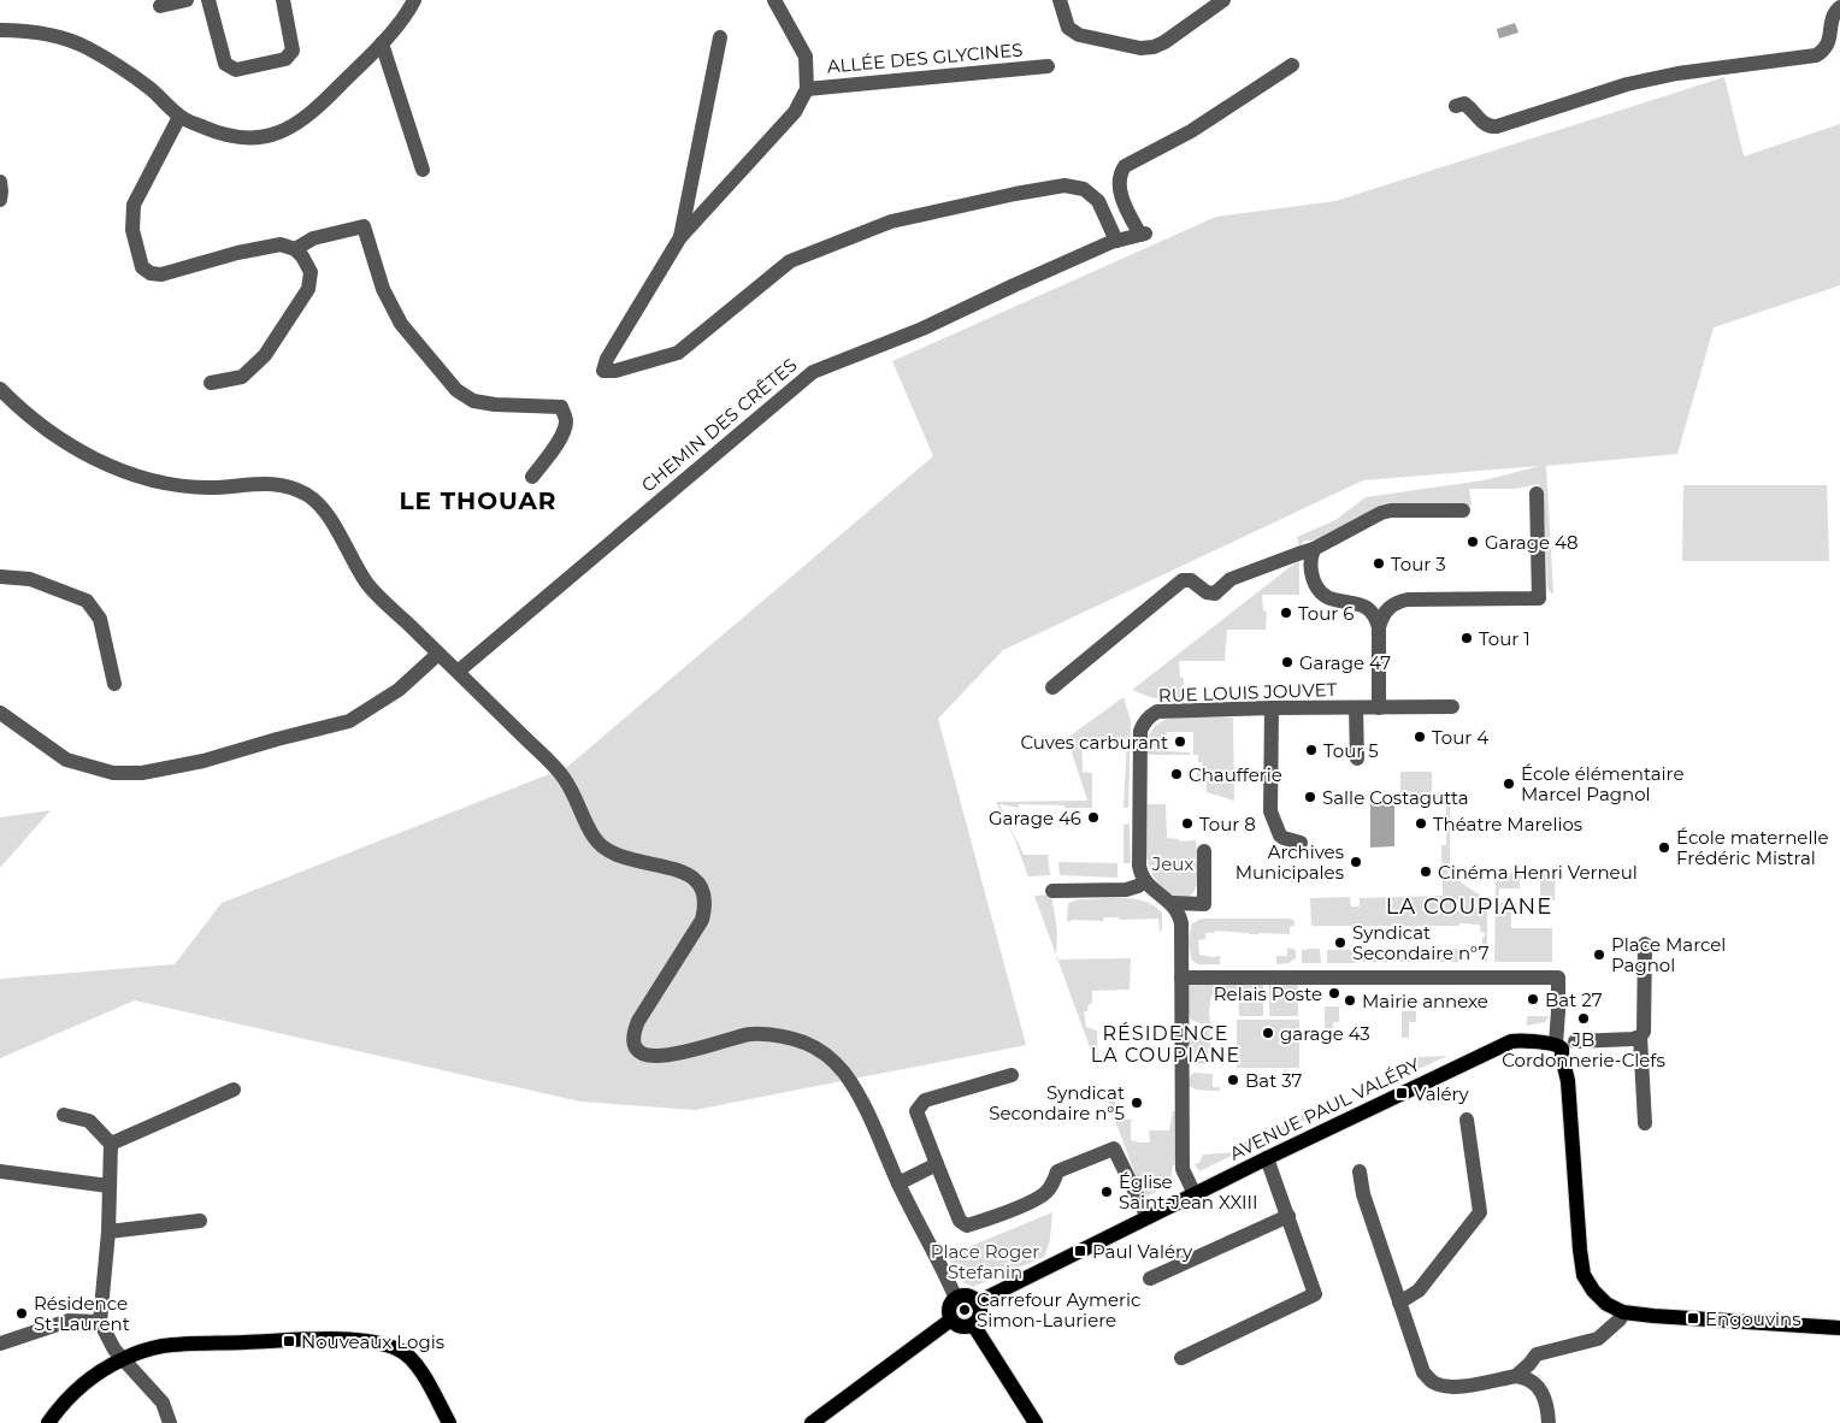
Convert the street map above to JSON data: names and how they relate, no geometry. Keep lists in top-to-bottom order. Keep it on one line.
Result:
{"streets":{"main road":["AVENUE PAUL VALÉRY"],"street":["ALLÉE DES GLYCINES","CHEMIN DES CRÊTES","RUE LOUIS JOUVET"]},"districts":["LE THOUAR","LA COUPIANE","RÉSIDENCE LA COUPIANE"],"parks":["Jeux","Place Roger Stefanin"],"places":{"other":["Garage 48","Tour 3","Tour 6","Tour 1","Garage 47","Tour 4","Cuves carburant","Tour 5","Chaufferie","École élémentaire Marcel Pagnol","Salle Costagutta","Garage 46","Tour 8","Théatre Marelios","École maternelle Frédéric Mistral","Archives Municipales","Cinéma Henri Verneul","Syndicat Secondaire n°7","Place Marcel Pagnol","Relais Poste","Bat 27","Mairie annexe","JB Cordonnerie-Clefs","garage 43","Bat 37","Syndicat Secondaire n°5","Église Saint-Jean XXIII","Carrefour Aymeric Simon-Lauriere","Résidence St-Laurent"],"transit":["Valéry","Paul Valéry","Engouvins","Nouveaux Logis"]}}
